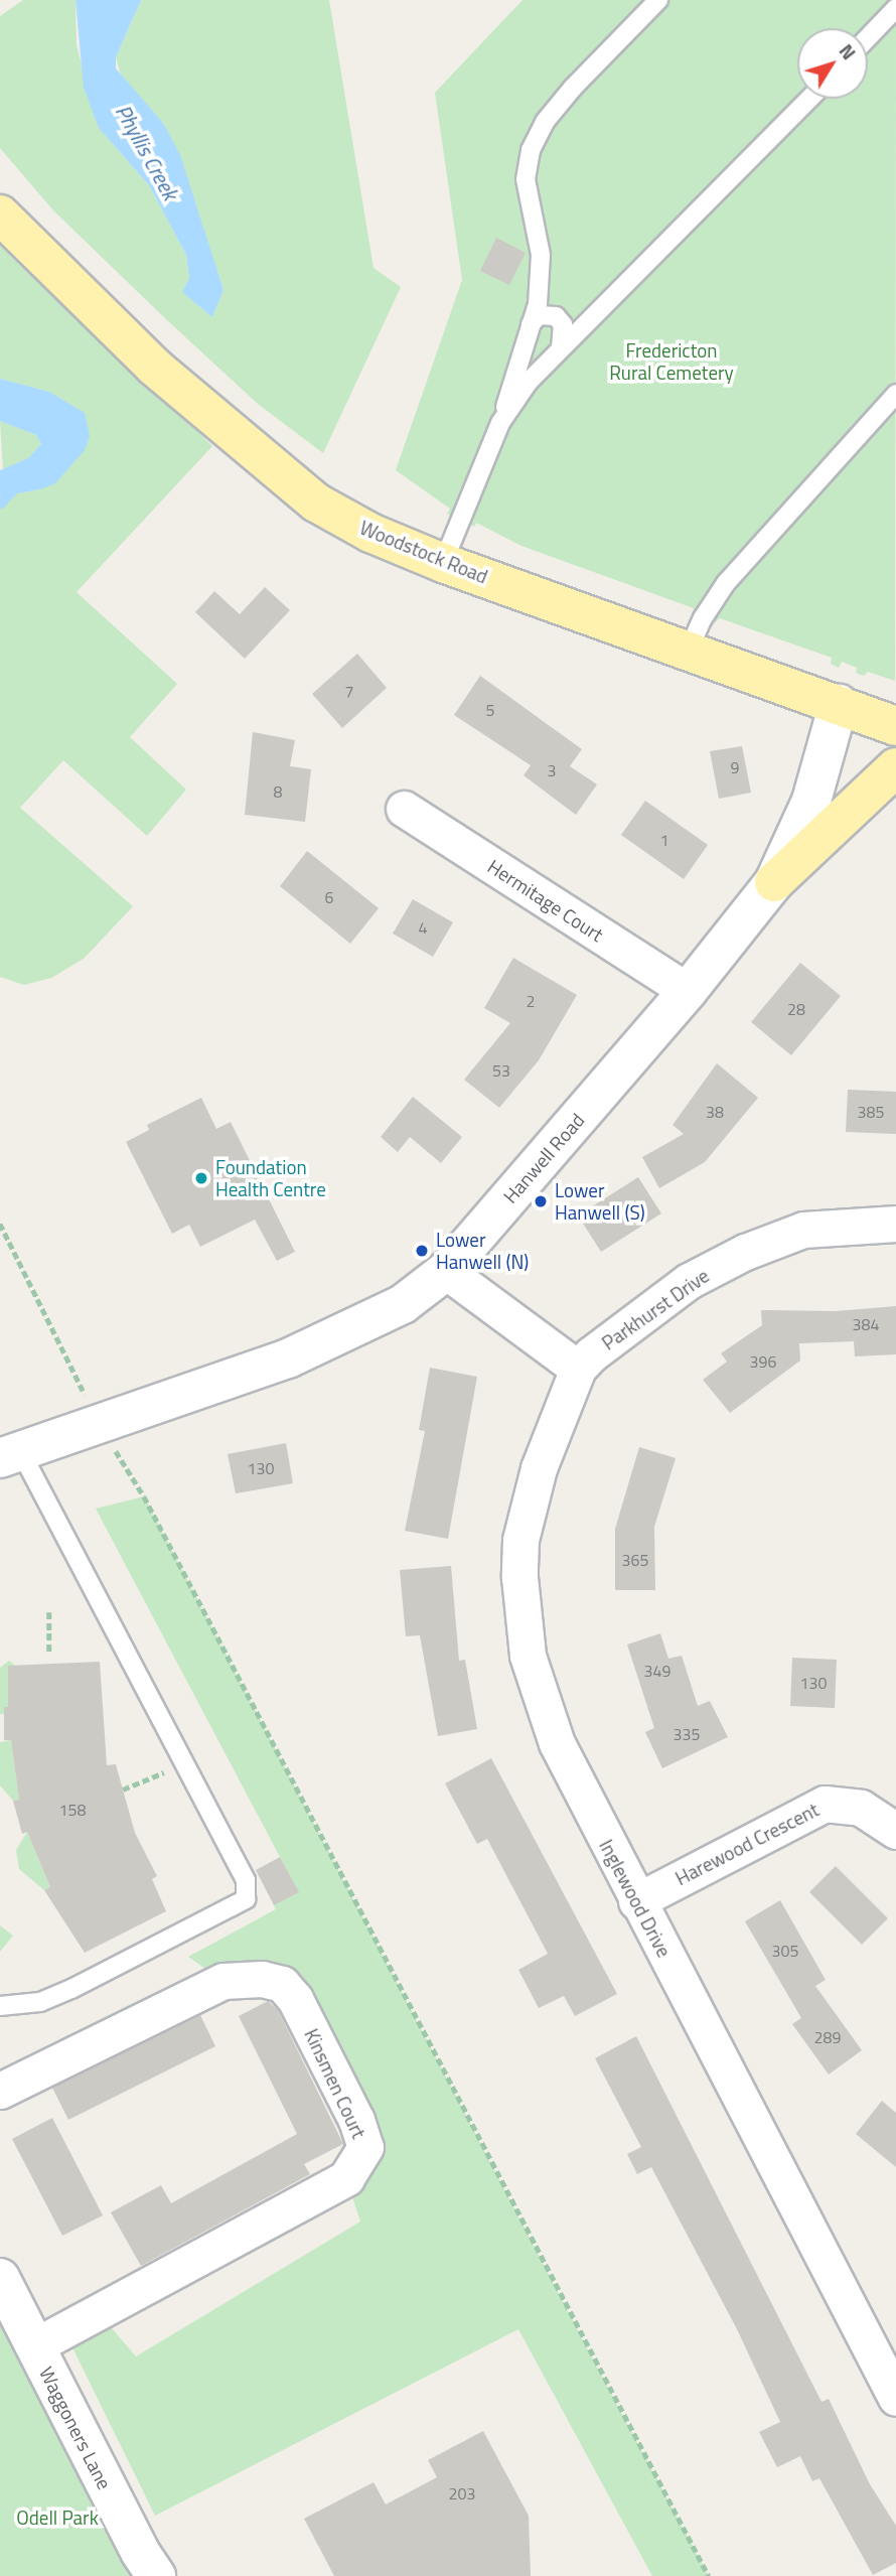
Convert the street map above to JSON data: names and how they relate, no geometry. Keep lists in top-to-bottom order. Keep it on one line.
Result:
{"streets":{"main road":["Woodstock Road","Hanwell Road","Waggoners Lane"],"street":["Hermitage Court","Parkhurst Drive","Harewood Crescent","Inglewood Drive","Kinsmen Court"]},"crossings":[["Woodstock Road","Hanwell Road"],["Hermitage Court","Hanwell Road"],["Parkhurst Drive","Inglewood Drive"],["Harewood Crescent","Inglewood Drive"],["Kinsmen Court","Waggoners Lane"]],"water":["Phyllis Creek"],"parks":["Fredericton Rural Cemetery","Odell Park"],"places":["Foundation Health Centre","Lower Hanwell (S)","Lower Hanwell (N)"],"house_numbers":["7","5","9","3","8","1","6","4","2","28","53","38","385","384","396","130","365","349","130","335","158","305","289","203"],"north":"top right"}
